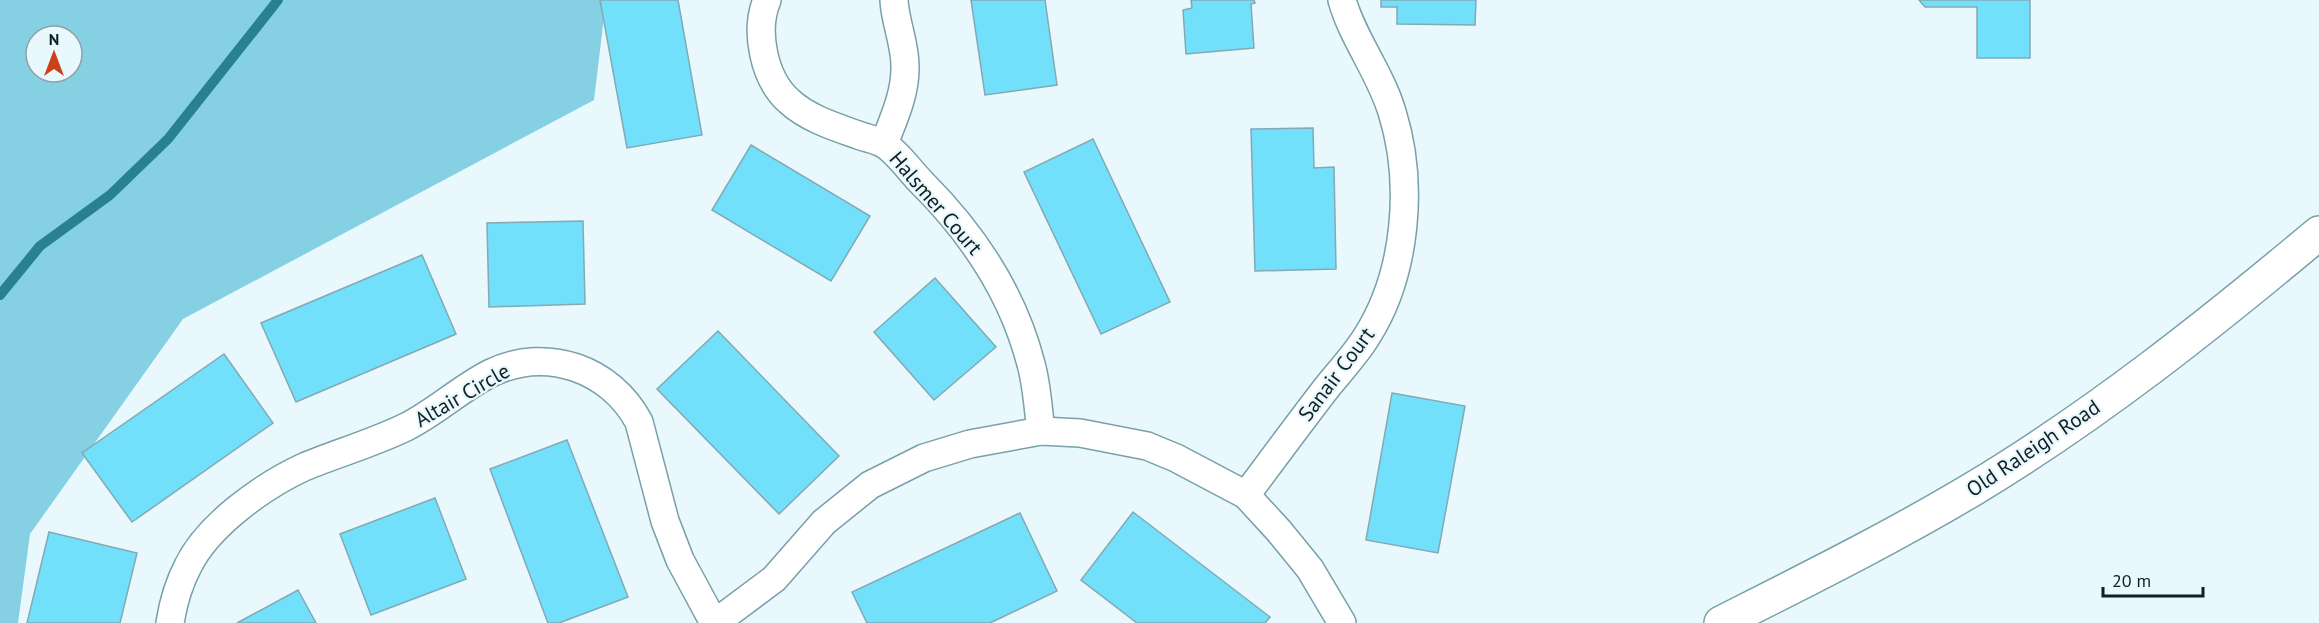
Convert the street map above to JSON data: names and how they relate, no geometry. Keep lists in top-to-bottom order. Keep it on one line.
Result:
{"streets":{"main road":["Old Raleigh Road"],"street":["Halsmer Court","Sanair Court","Altair Circle"]},"scale_bar":"20 m","north":"top"}
